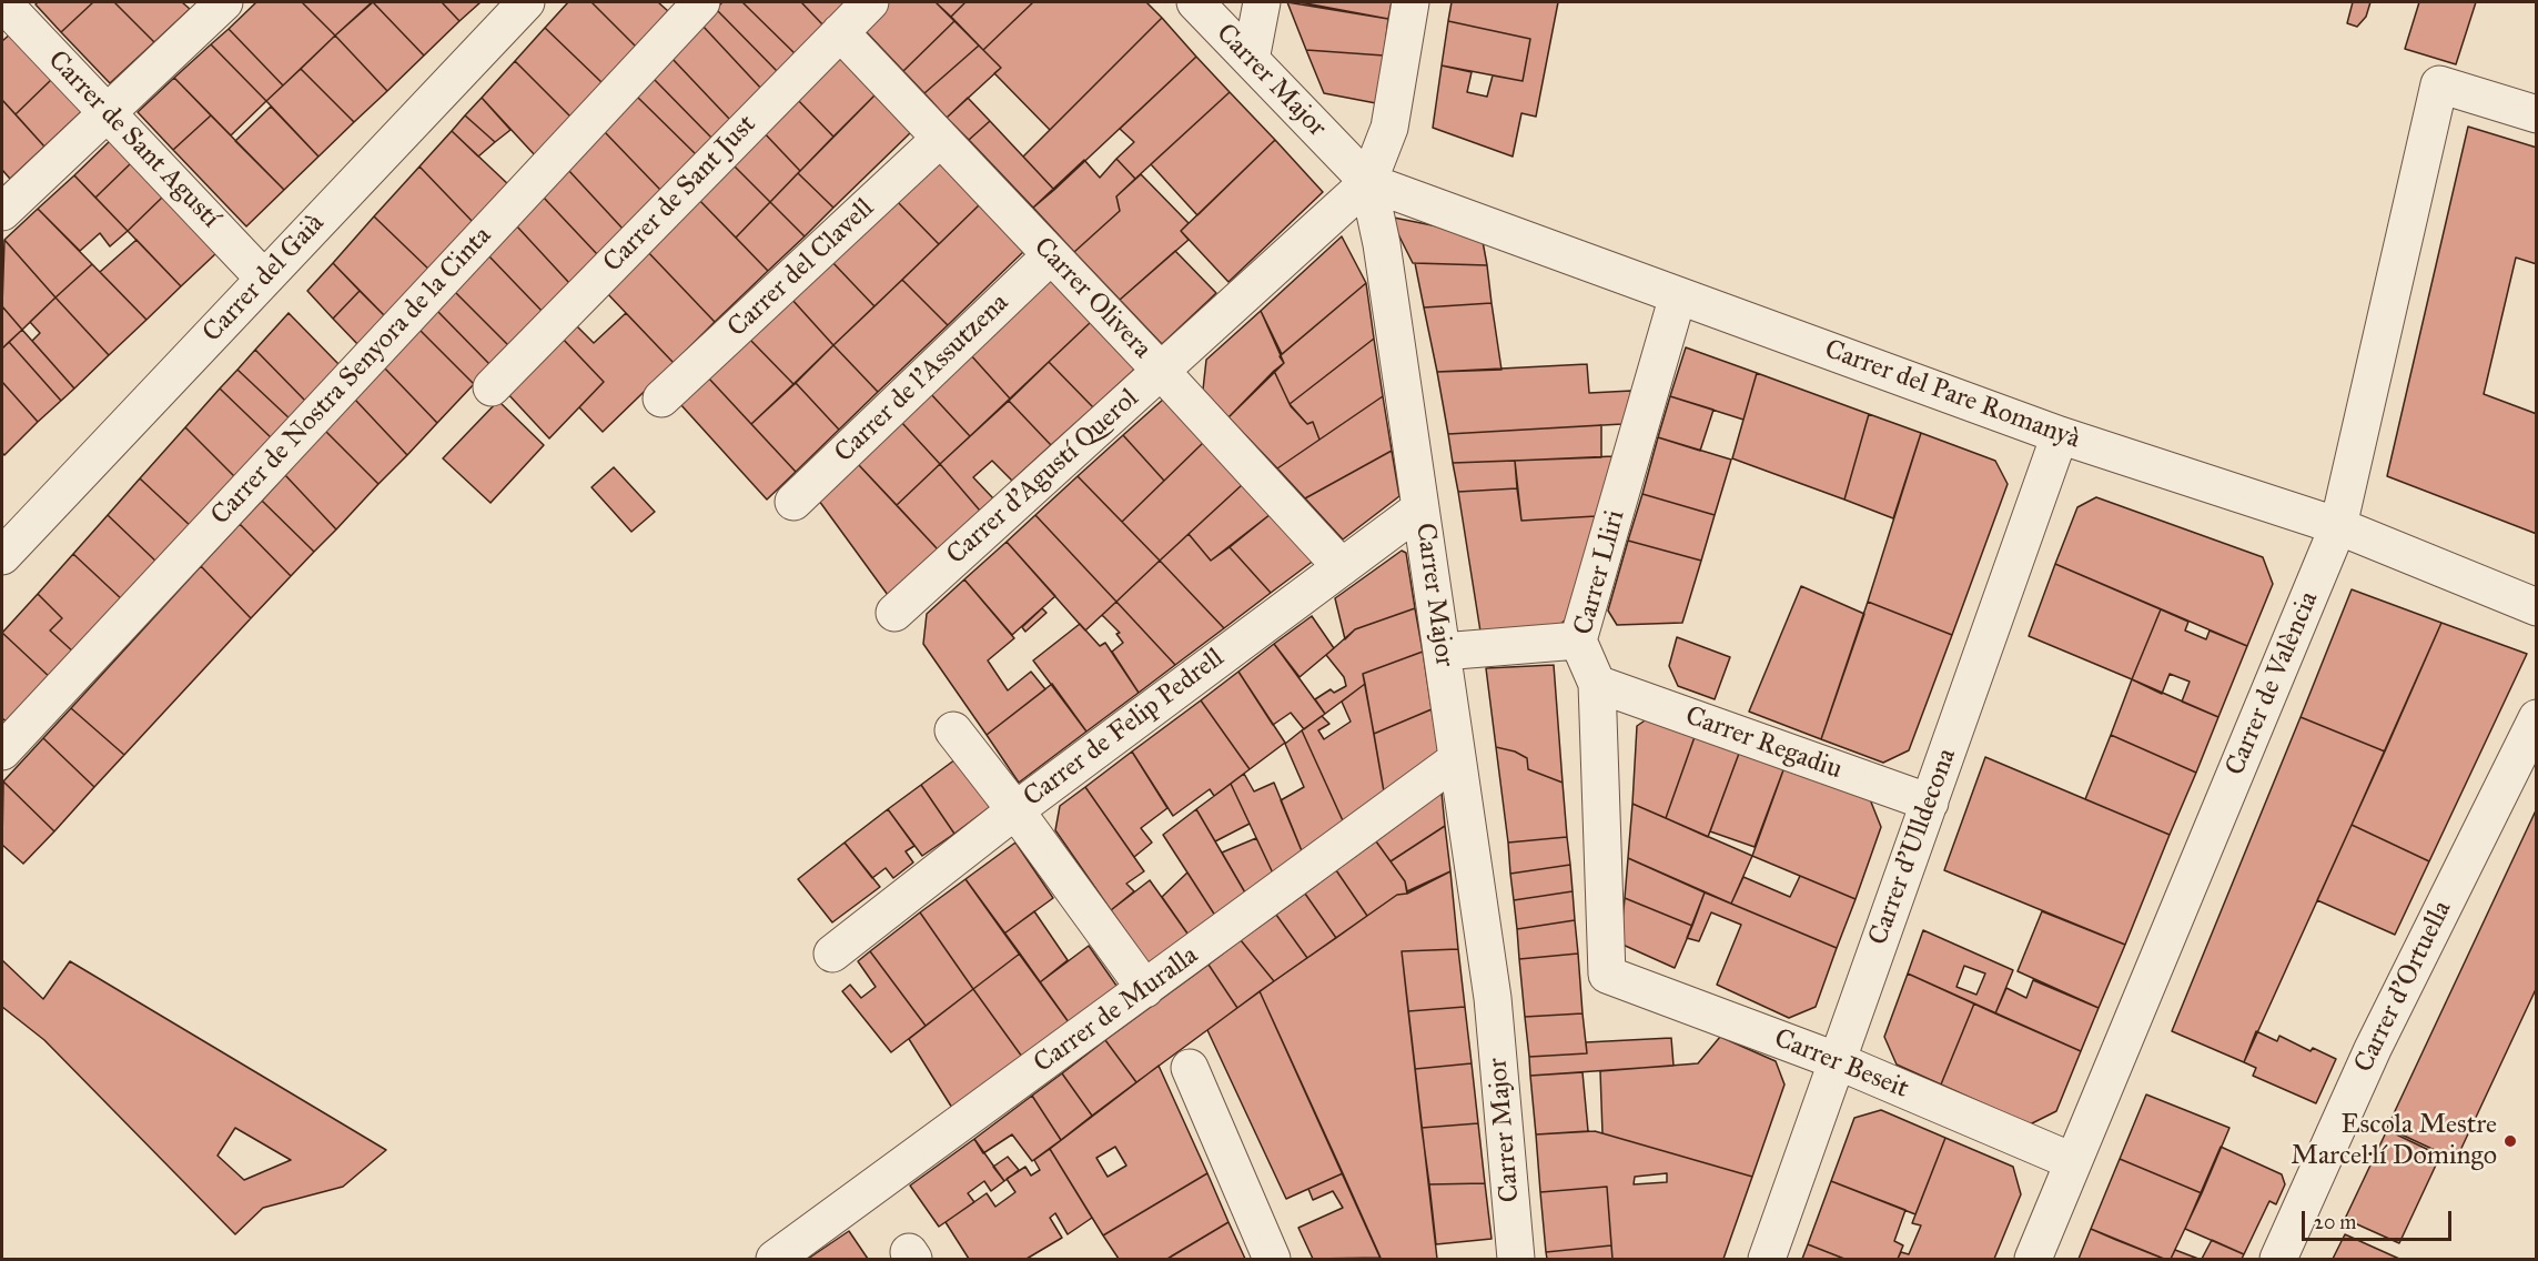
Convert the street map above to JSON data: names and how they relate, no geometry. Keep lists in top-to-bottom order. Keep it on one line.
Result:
{"streets":{"street":["Carrer Major","Carrer de Sant Agustí","Carrer de Sant Just","Carrer del Clavell","Carrer del Gaià","Carrer Olivera","Carrer de Nostra Senyora de la Cinta","Carrer de l'Assutzena","Carrer del Pare Romanyà","Carrer d'Agustí Querol","Carrer Lliri","Carrer de València","Carrer de Felip Pedrell","Carrer Regadiu","Carrer d'Ulldecona","Carrer d'Ortuella","Carrer de Muralla","Carrer Beseit"]},"crossings":[["Carrer Major","Carrer del Pare Romanyà"],["Carrer Major","Carrer d'Agustí Querol"],["Carrer Major","Carrer de Felip Pedrell"],["Carrer Major","Carrer de Muralla"],["Carrer de Sant Agustí","Carrer del Gaià"],["Carrer de Sant Just","Carrer Olivera"],["Carrer del Clavell","Carrer Olivera"],["Carrer Olivera","Carrer de l'Assutzena"],["Carrer Olivera","Carrer d'Agustí Querol"],["Carrer Olivera","Carrer de Felip Pedrell"],["Carrer del Pare Romanyà","Carrer d'Agustí Querol"],["Carrer del Pare Romanyà","Carrer Lliri"],["Carrer del Pare Romanyà","Carrer de València"],["Carrer del Pare Romanyà","Carrer d'Ulldecona"],["Carrer Lliri","Carrer Regadiu"],["Carrer Lliri","Carrer Beseit"],["Carrer de València","Carrer Beseit"],["Carrer Regadiu","Carrer d'Ulldecona"],["Carrer d'Ulldecona","Carrer Beseit"]],"places":["Escola Mestre Marcel·lí Domingo"],"scale_bar":"20 m"}
